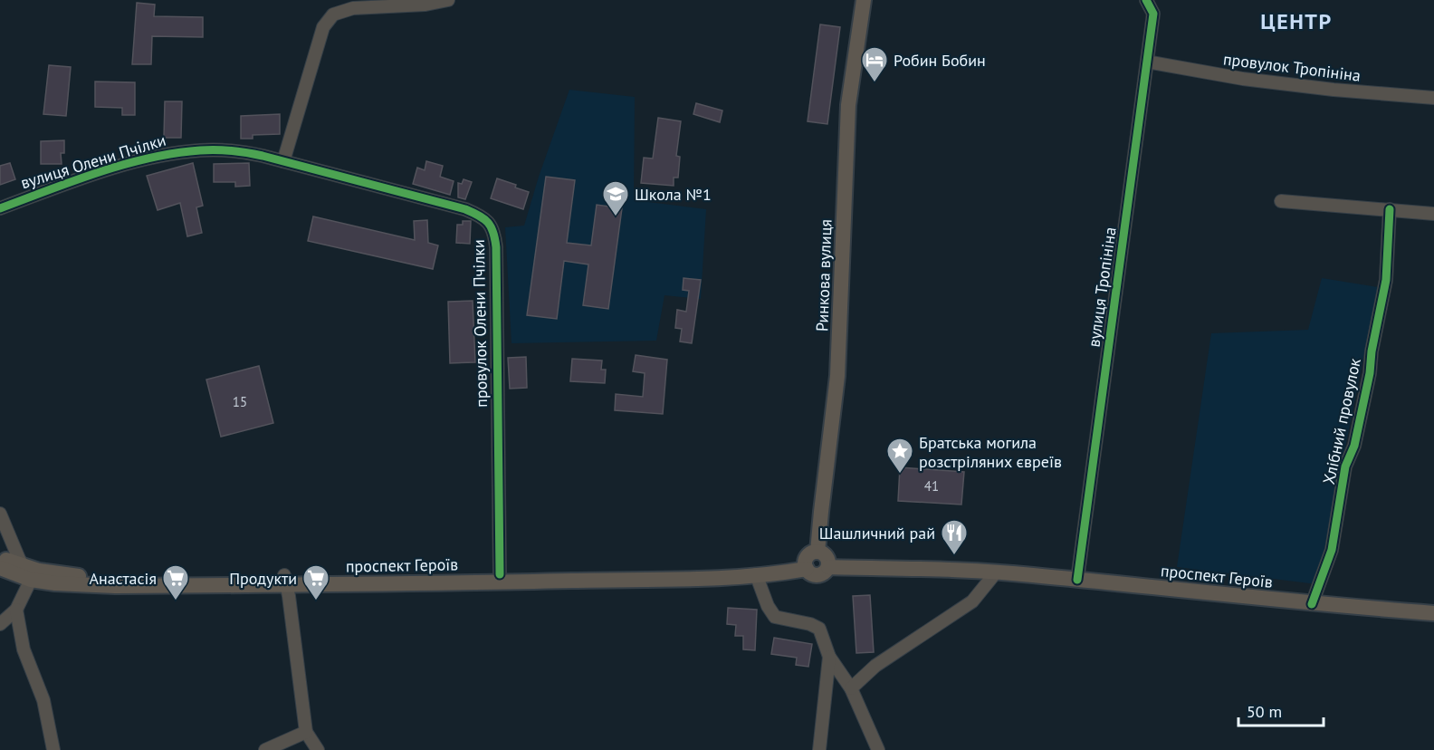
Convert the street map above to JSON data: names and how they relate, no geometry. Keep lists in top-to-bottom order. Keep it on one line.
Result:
{"streets":{"main road":["Ринкова вулиця","проспект Героїв"],"street":["провулок Тропініна","вулиця Олени Пчілки","вулиця Тропініна","провулок Олени Пчілки","Хлібний провулок"]},"crossings":[["провулок Тропініна","вулиця Тропініна"],["вулиця Олени Пчілки","провулок Олени Пчілки"],["Ринкова вулиця","проспект Героїв"],["вулиця Тропініна","проспект Героїв"],["провулок Олени Пчілки","проспект Героїв"],["Хлібний провулок","проспект Героїв"]],"districts":["ЦЕНТР"],"places":{"hotel":["Робин Бобин"],"school or university":["Школа №1"],"place":["Братська могила розстріляних євреїв"],"restaurant":["Шашличний рай"],"supermarket":["Анастасія","Продукти"]},"house_numbers":["15","41"],"scale_bar":"50 m"}
